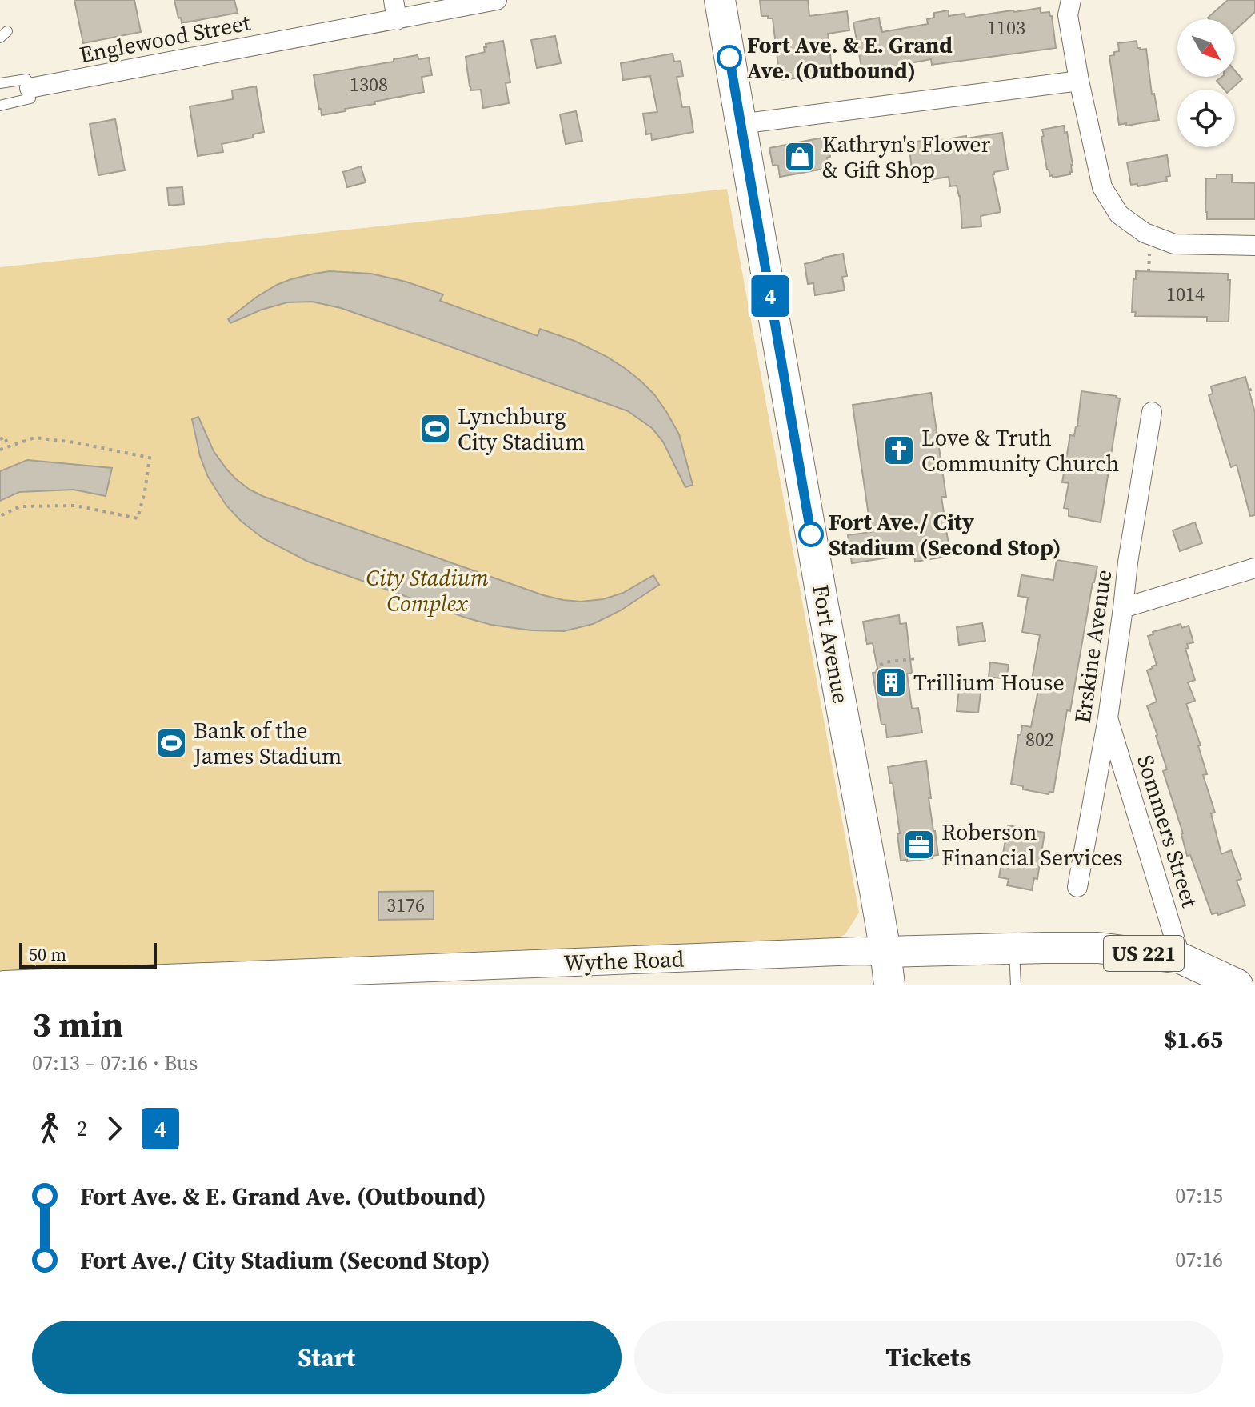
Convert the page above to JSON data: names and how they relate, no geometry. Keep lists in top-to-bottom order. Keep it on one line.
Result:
{"streets":{"main road":["Fort Avenue","US 221","Wythe Road"],"street":["Englewood Street","Erskine Avenue","Sommers Street"]},"crossings":[["Fort Avenue","Wythe Road"],["Erskine Avenue","Sommers Street"],["Sommers Street","Wythe Road"]],"parks":["City Stadium Complex"],"places":{"other":["Fort Ave. & E. Grand Ave. (Outbound)","Fort Ave./ City Stadium (Second Stop)"],"shop":["Kathryn's Flower & Gift Shop"],"sports":["Lynchburg City Stadium","Bank of the James Stadium"],"church":["Love & Truth Community Church"],"building":["Trillium House"],"office":["Roberson Financial Services"]},"lines":["bus line 4"],"house_numbers":["1103","1308","1014","802","3176"],"scale_bar":"50 m","north":"bottom right","page":{"on_map":"4","scale":"50 m","heading":["3 min","07:13 – 07:16 · Bus","$1.65"],"legs":["2","4"],"list":[{"name":"Fort Ave. & E. Grand Ave. (Outbound)","value":"07:15"},{"name":"Fort Ave./ City Stadium (Second Stop)","value":"07:16"}],"buttons":["Start","Tickets"]}}
